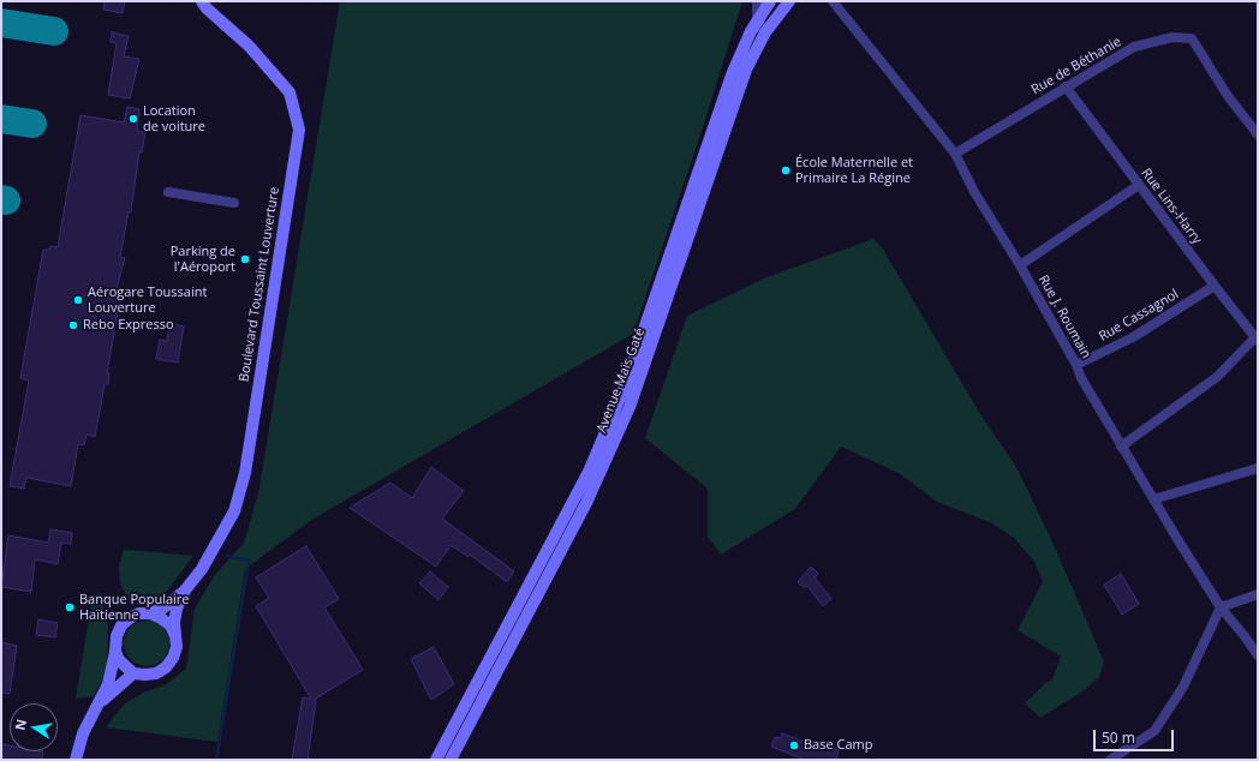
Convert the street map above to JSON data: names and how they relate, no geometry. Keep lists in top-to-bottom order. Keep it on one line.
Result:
{"streets":{"main road":["Boulevard Toussaint Louverture","Avenue Maïs Gaté"],"street":["Rue de Béthanie","Rue Lins-Harry","Rue Cassagnol","Rue J. Roumain"]},"crossings":[["Rue de Béthanie","Rue Lins-Harry"],["Rue de Béthanie","Rue J. Roumain"],["Rue Lins-Harry","Rue Cassagnol"],["Rue Cassagnol","Rue J. Roumain"]],"places":["Location de voiture","École Maternelle et Primaire La Régine","Parking de l'Aéroport","Aérogare Toussaint Louverture","Rebo Expresso","Banque Populaire Haïtienne","Base Camp"],"scale_bar":"50 m","north":"left"}
